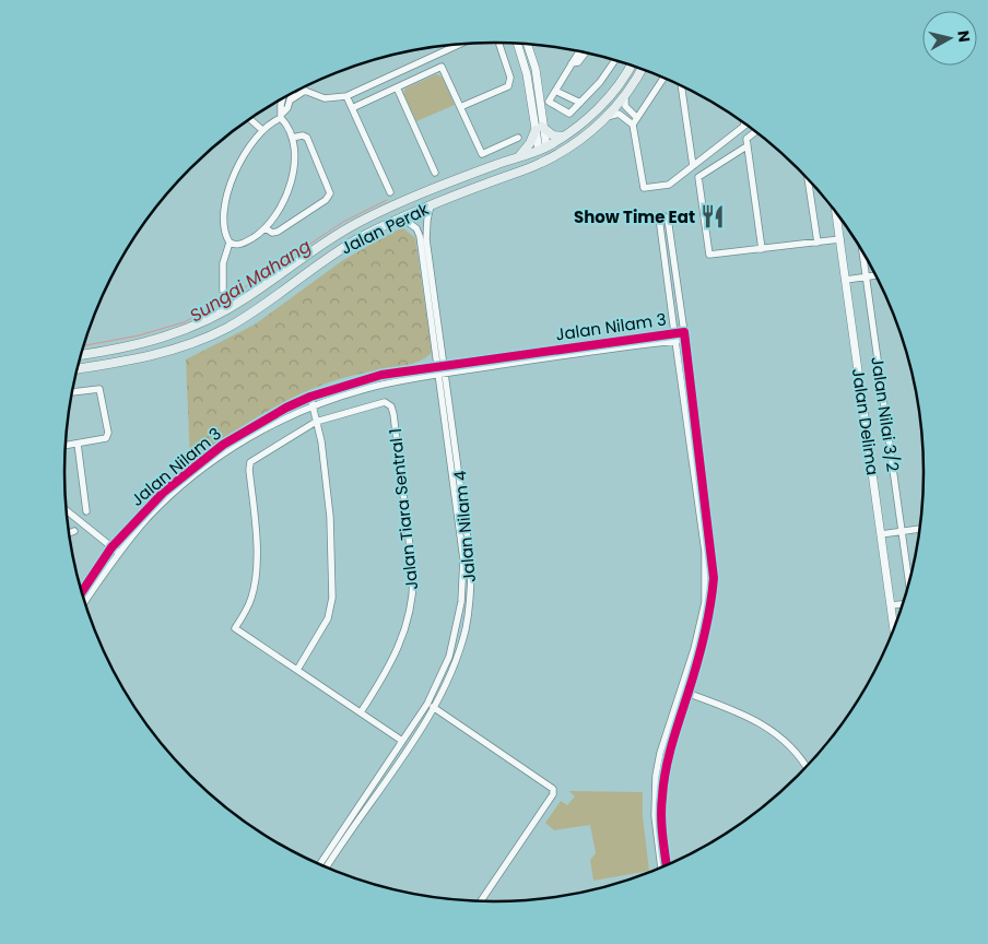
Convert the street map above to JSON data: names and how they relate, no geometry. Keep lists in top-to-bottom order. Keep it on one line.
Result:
{"streets":{"main road":["Jalan Perak"],"street":["Jalan Nilam 3","Jalan Nilai 3/2","Jalan Delima","Jalan Tiara Sentral 1","Jalan Nilam 4"]},"crossings":[["Jalan Perak","Jalan Nilam 4"],["Jalan Nilam 3","Jalan Nilam 4"]],"water":["Sungai Mahang"],"places":{"restaurant":["Show Time Eat"]},"north":"right"}
